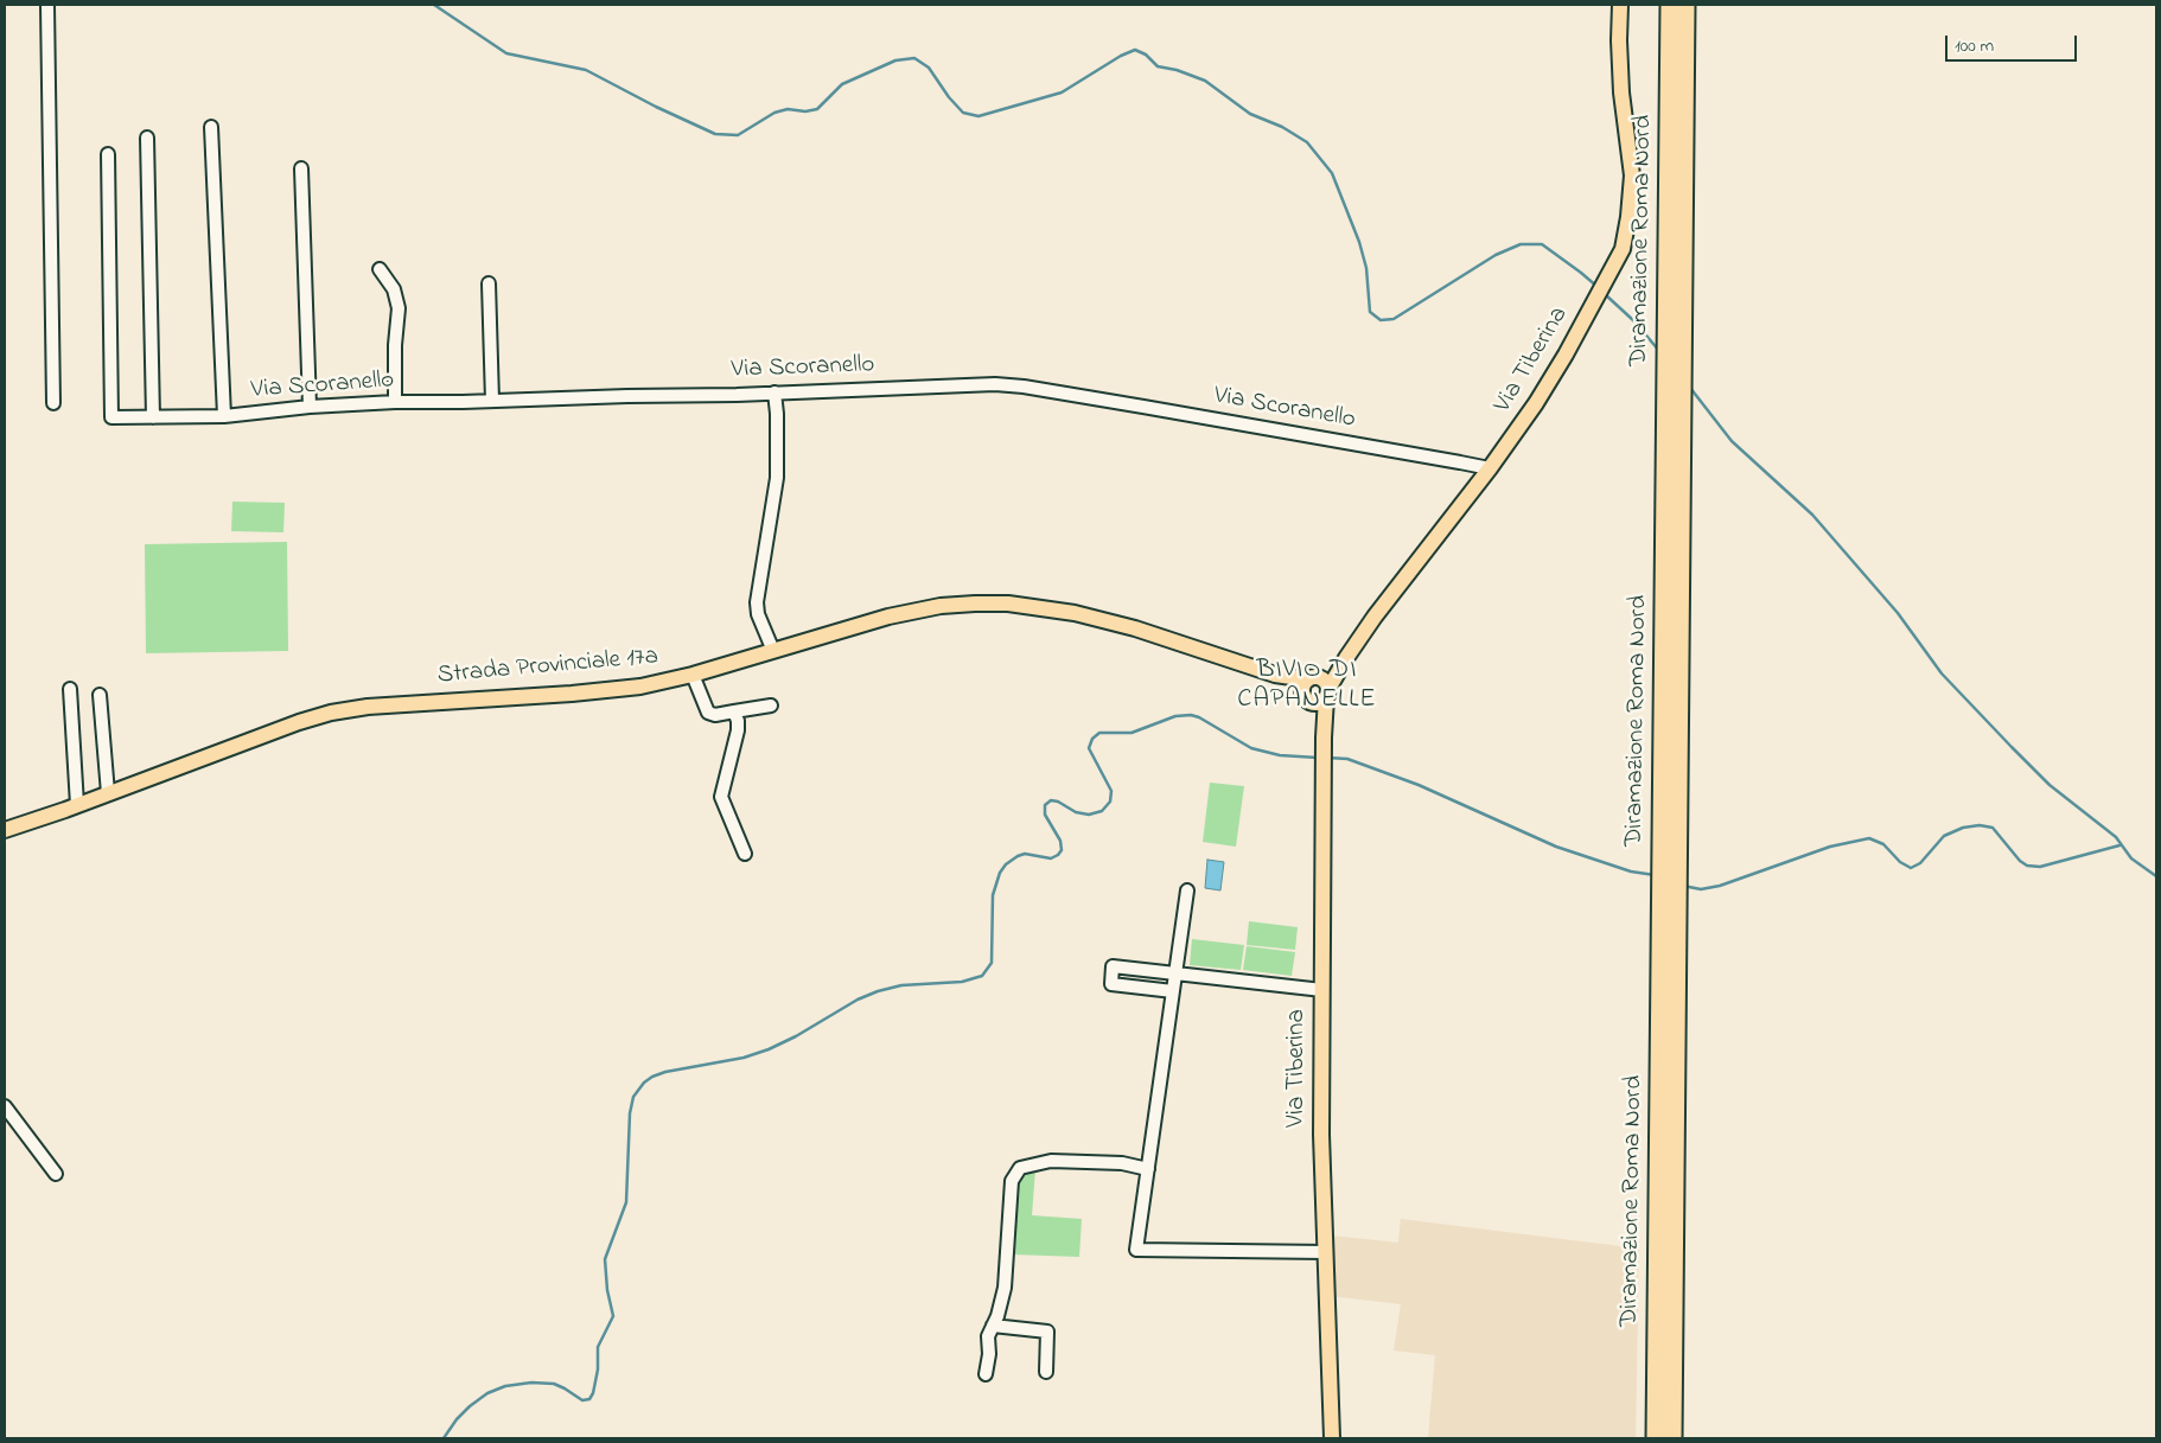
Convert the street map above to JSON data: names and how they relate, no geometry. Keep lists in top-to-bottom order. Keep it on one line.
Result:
{"streets":{"highway":["Diramazione Roma Nord"],"main road":["Via Tiberina","Strada Provinciale 17a"],"street":["Via Scoranello"]},"crossings":[["Via Tiberina","Via Scoranello"],["Via Tiberina","Strada Provinciale 17a"]],"districts":["BIVIO DI CAPANELLE"],"scale_bar":"100 m"}
